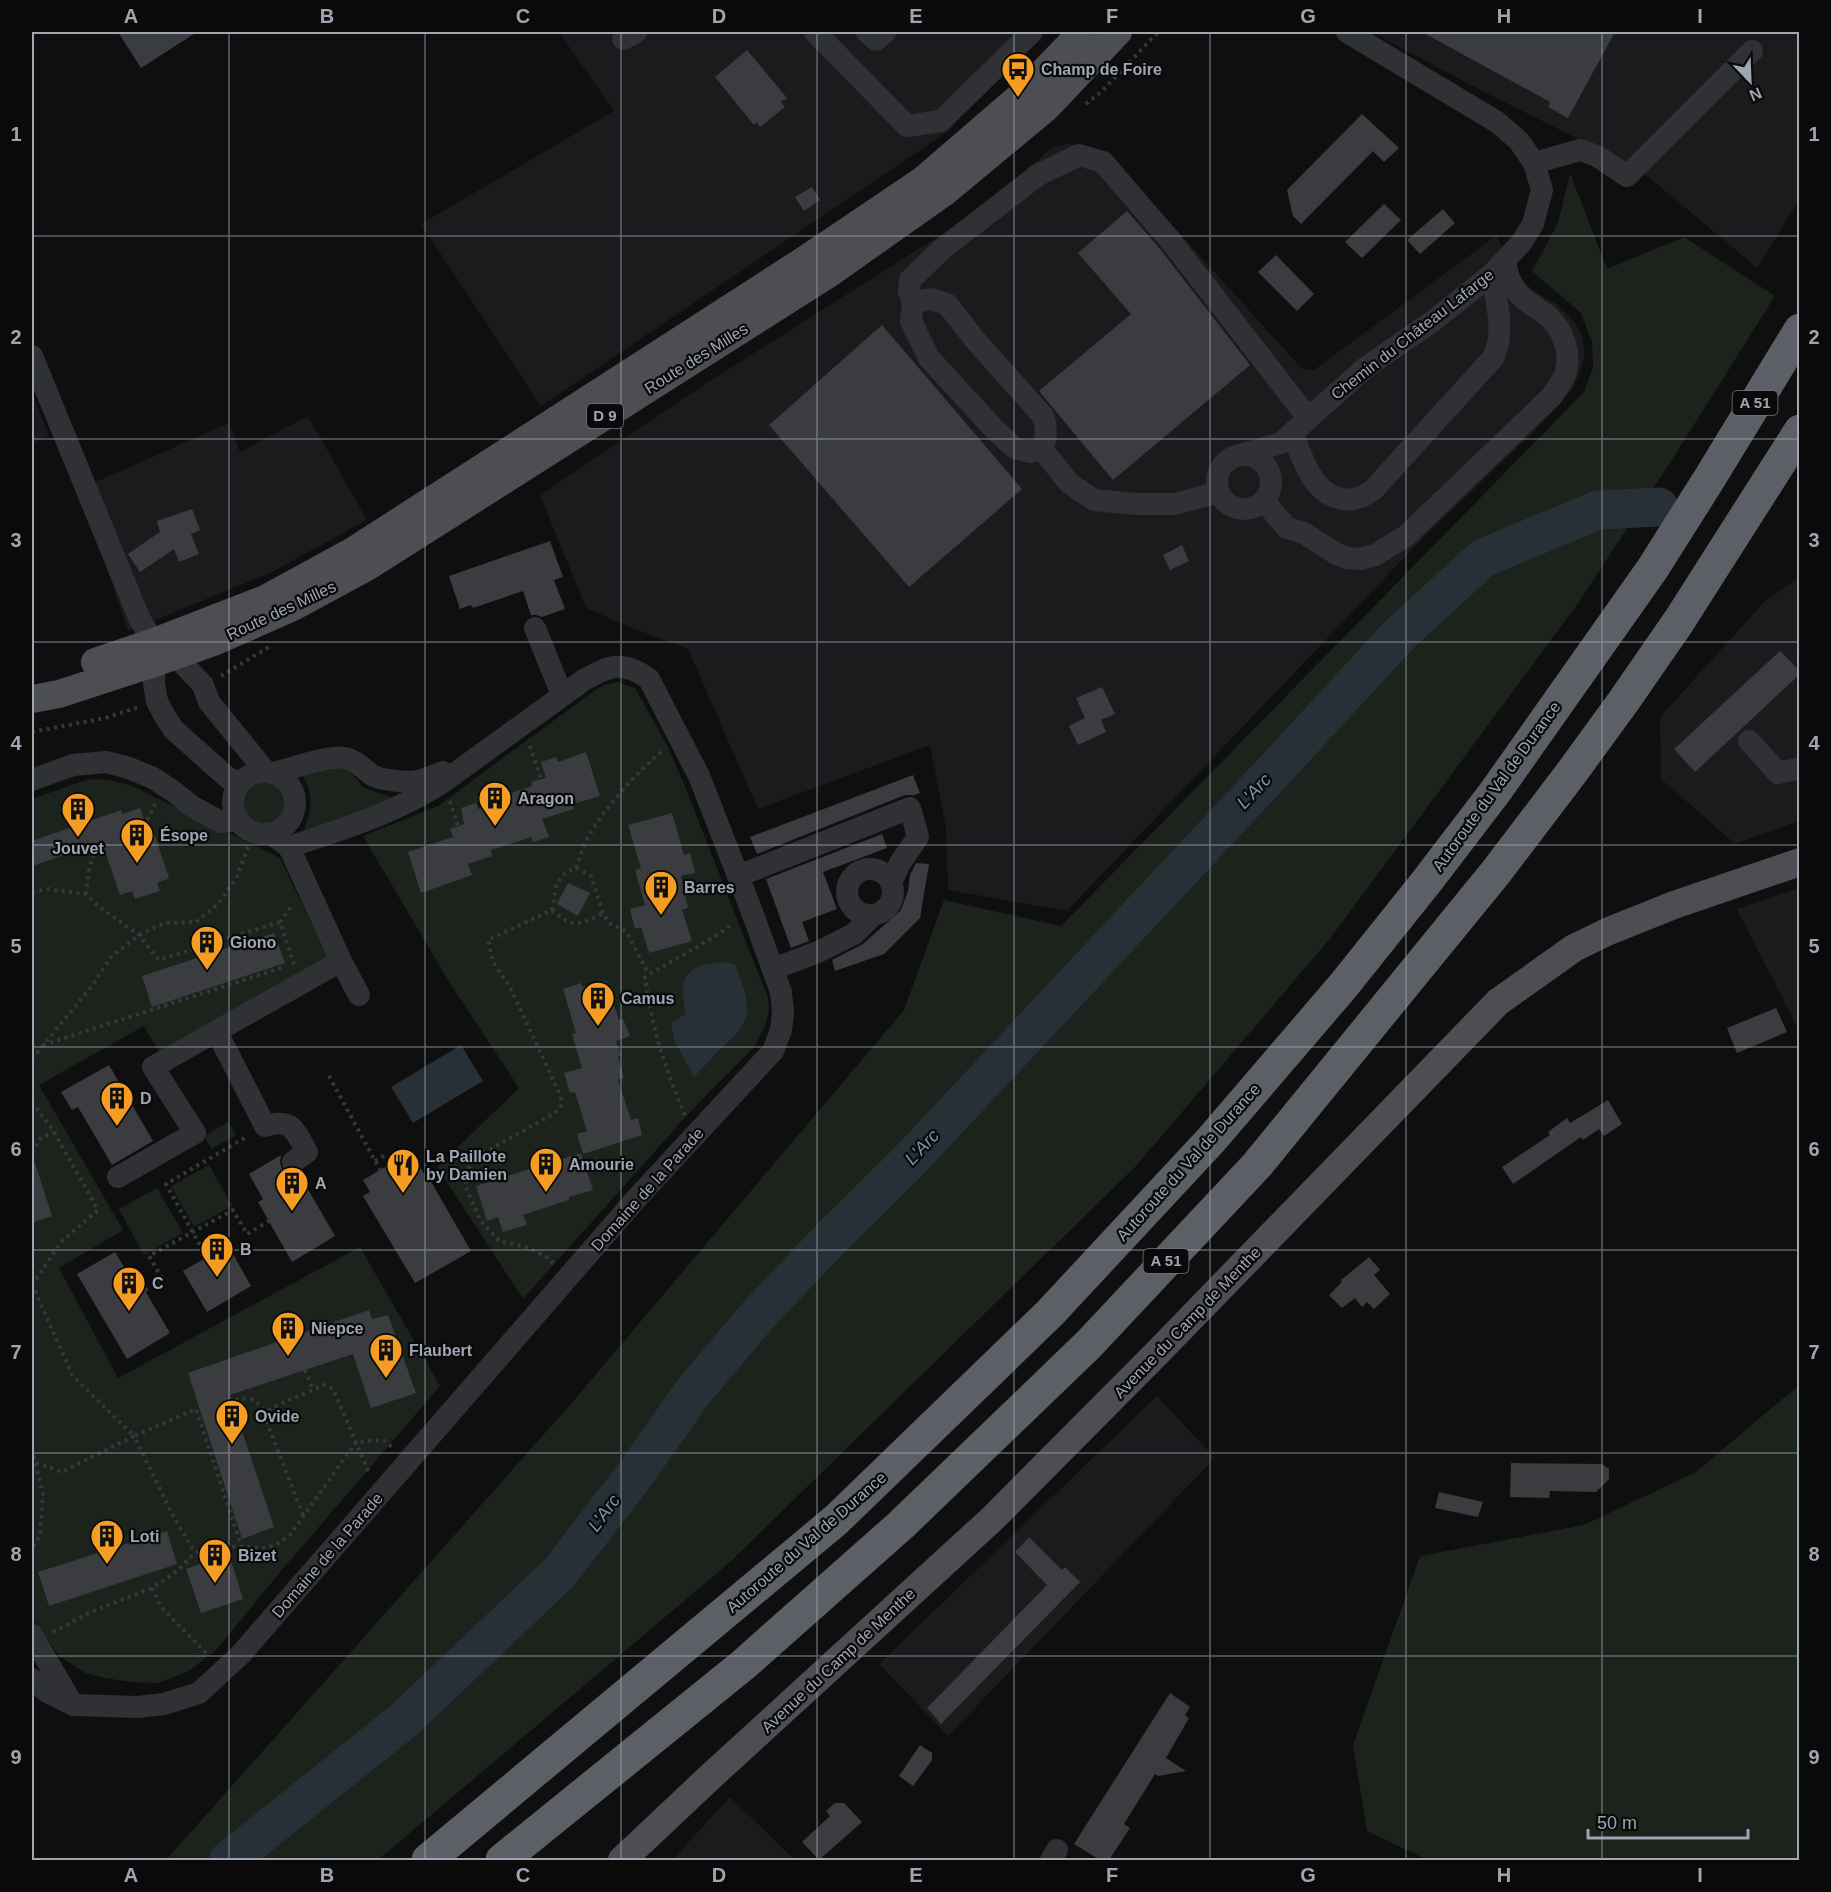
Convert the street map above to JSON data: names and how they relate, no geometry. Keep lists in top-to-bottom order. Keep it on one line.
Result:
{"streets":{"highway":["A 51","Autoroute du Val de Durance"],"main road":["Route des Milles","D 9","Avenue du Camp de Menthe"],"street":["Chemin du Château Lafarge","Domaine de la Parade"]},"water":["L'Arc"],"places":{"bus stop":["Champ de Foire"],"building":["Aragon","Jouvet","Ésope","Barres","Giono","Camus","D","Amourie","A","B","C","Niepce","Flaubert","Ovide","Loti","Bizet"],"restaurant":["La Paillote by Damien"]},"scale_bar":"50 m","north":"bottom right","grid":{"columns":["A","B","C","D","E","F","G","H","I"],"rows":["1","2","3","4","5","6","7","8","9"]}}
